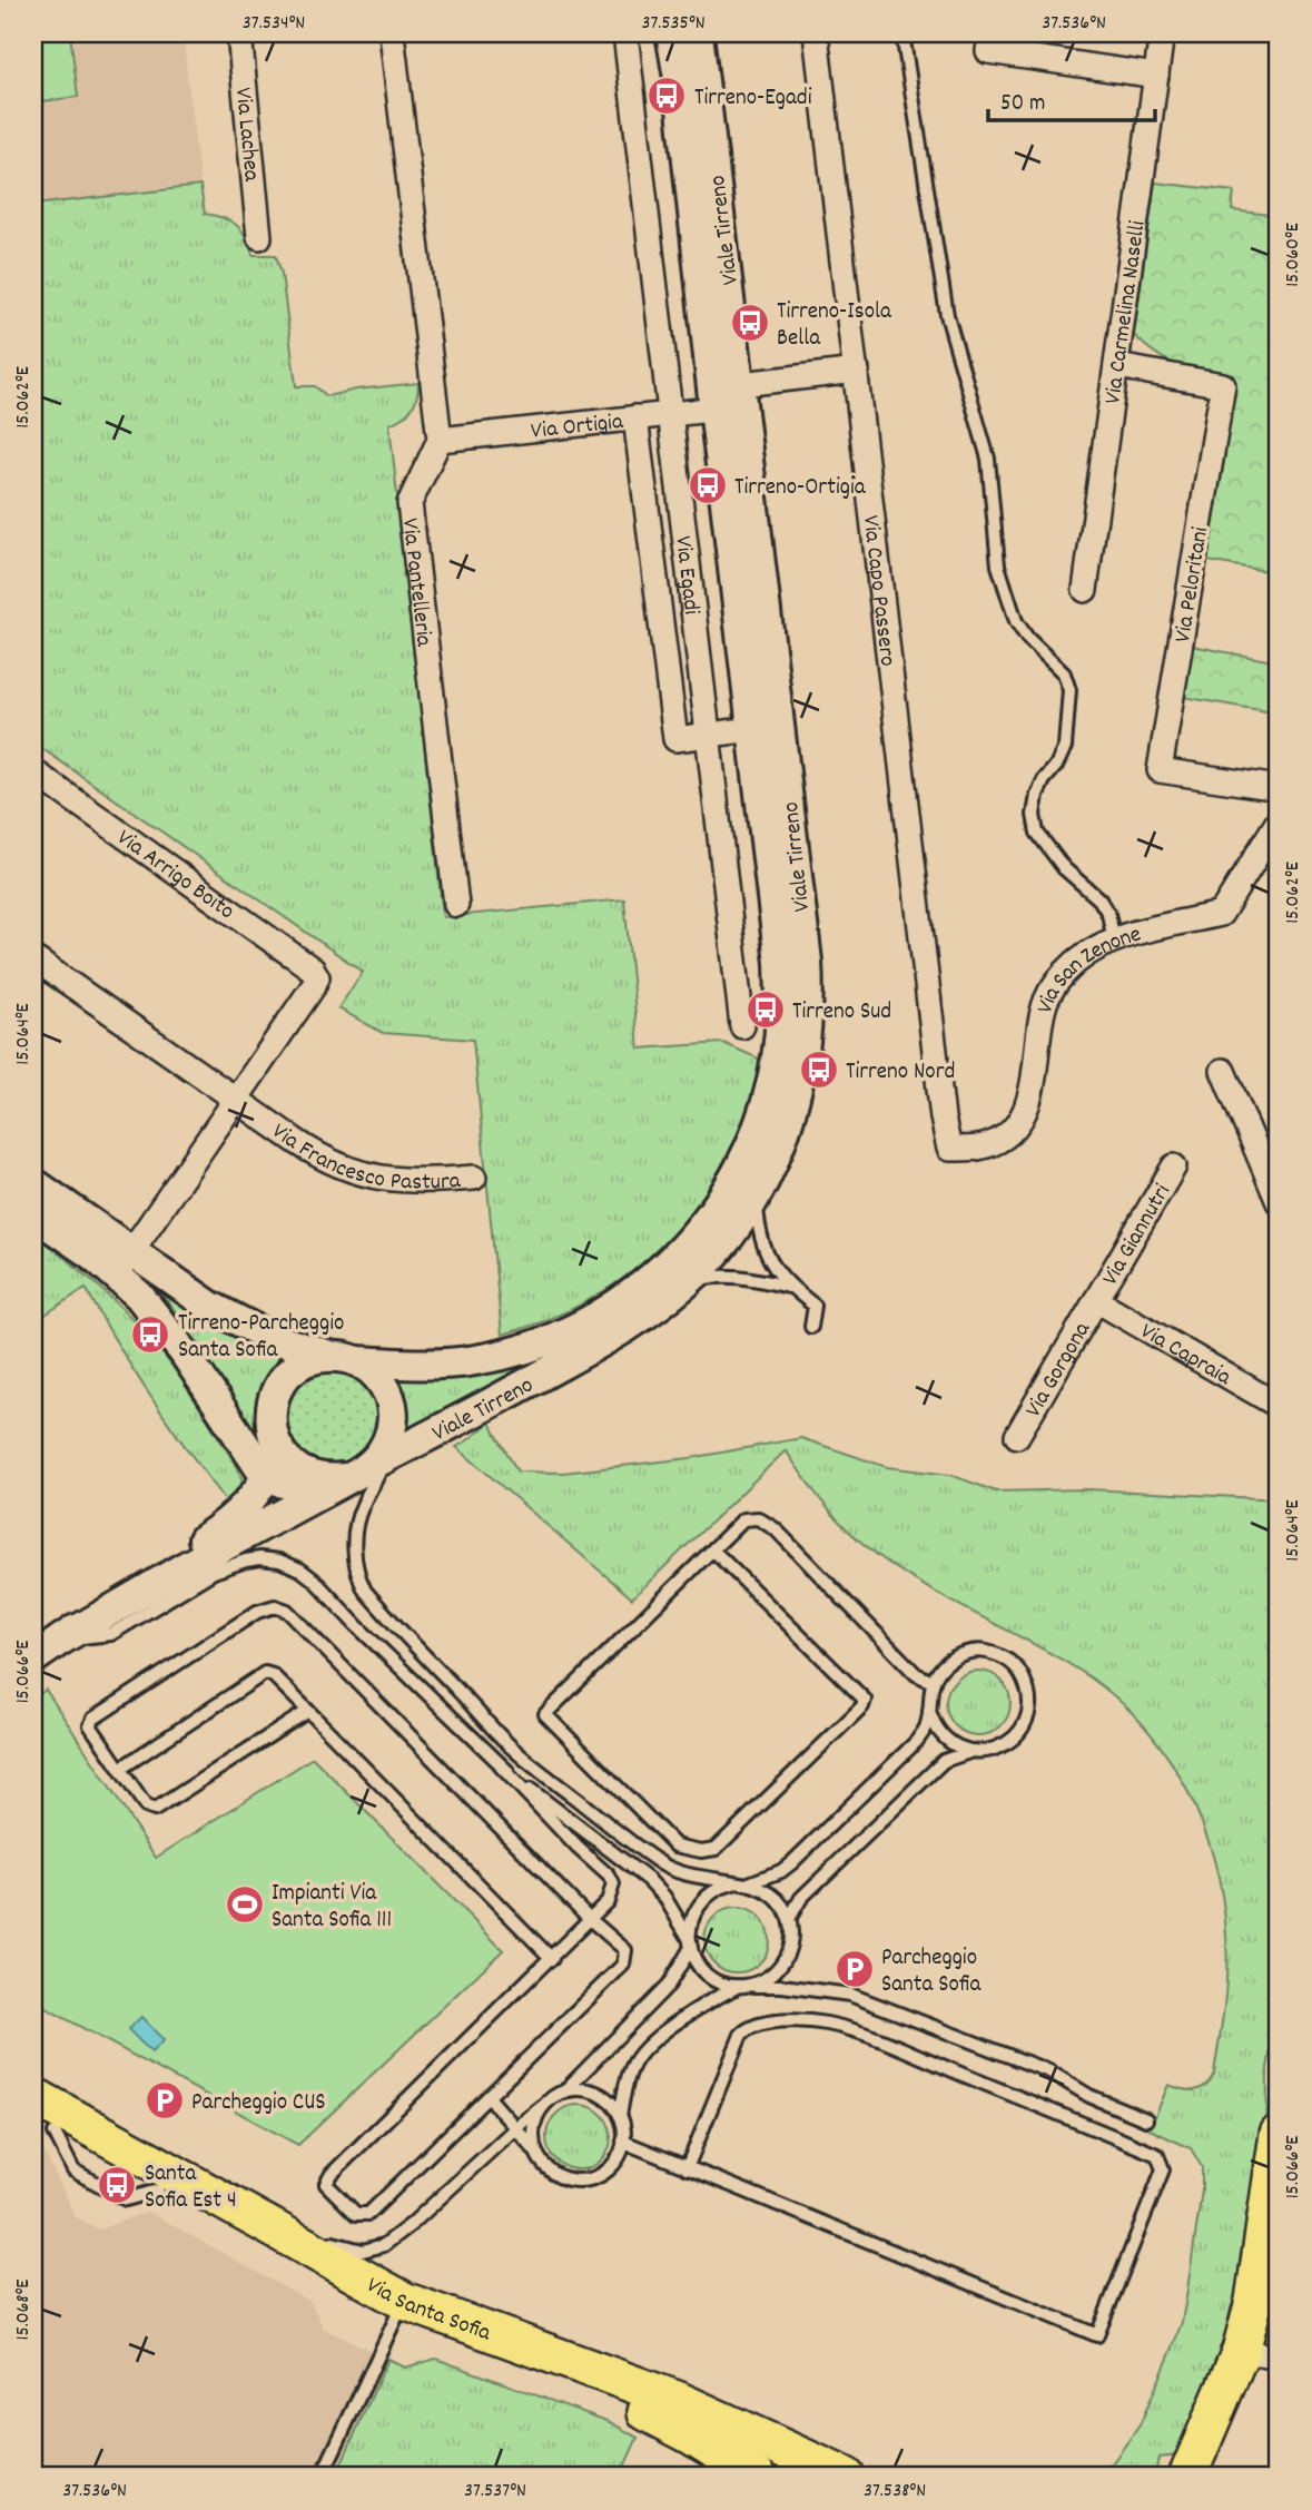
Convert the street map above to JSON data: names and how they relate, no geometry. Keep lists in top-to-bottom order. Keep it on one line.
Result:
{"streets":{"main road":["Via Santa Sofia"],"street":["Via Lachea","Viale Tirreno","Via Carmelina Naselli","Via Ortigia","Via Egadi","Via Pantelleria","Via Peloritani","Via Capo Passero","Via Arrigo Boito","Via San Zenone","Via Francesco Pastura","Via Giannutri","Via Capraia","Via Gorgona"]},"crossings":[["Viale Tirreno","Via Ortigia"],["Via Carmelina Naselli","Via Peloritani"],["Via Ortigia","Via Egadi"],["Via Ortigia","Via Pantelleria"],["Via Ortigia","Via Capo Passero"],["Via Capo Passero","Via San Zenone"],["Via Arrigo Boito","Via Francesco Pastura"],["Via Giannutri","Via Capraia"],["Via Giannutri","Via Gorgona"],["Via Capraia","Via Gorgona"]],"places":{"bus stop":["Tirreno-Egadi","Tirreno-Isola Bella","Tirreno-Ortigia","Tirreno Sud","Tirreno Nord","Tirreno-Parcheggio Santa Sofia","Santa Sofia Est 4"],"sports":["Impianti Via Santa Sofia 111"],"parking":["Parcheggio Santa Sofia","Parcheggio CUS"]},"scale_bar":"50 m","coordinates":["37.534°N","37.535°N","37.536°N","15.060°E","15.062°E","15.064°E","15.066°E","15.068°E","37.537°N","37.538°N"]}
